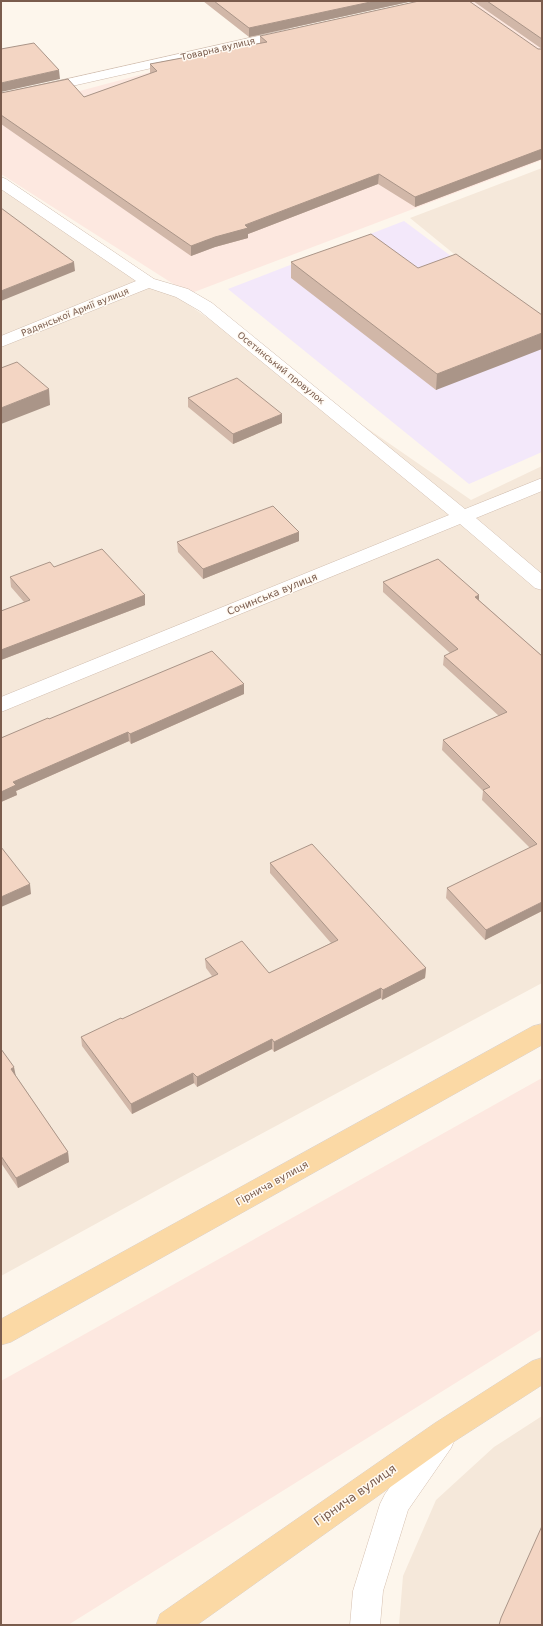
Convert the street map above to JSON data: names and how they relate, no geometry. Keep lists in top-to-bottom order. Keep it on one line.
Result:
{"streets":{"main road":["Гірнича вулиця"],"street":["Товарна вулиця","Радянської Армії вулиця","Осетинський провулок","Сочинська вулиця"]},"crossings":[["Радянської Армії вулиця","Осетинський провулок"],["Осетинський провулок","Сочинська вулиця"]]}
